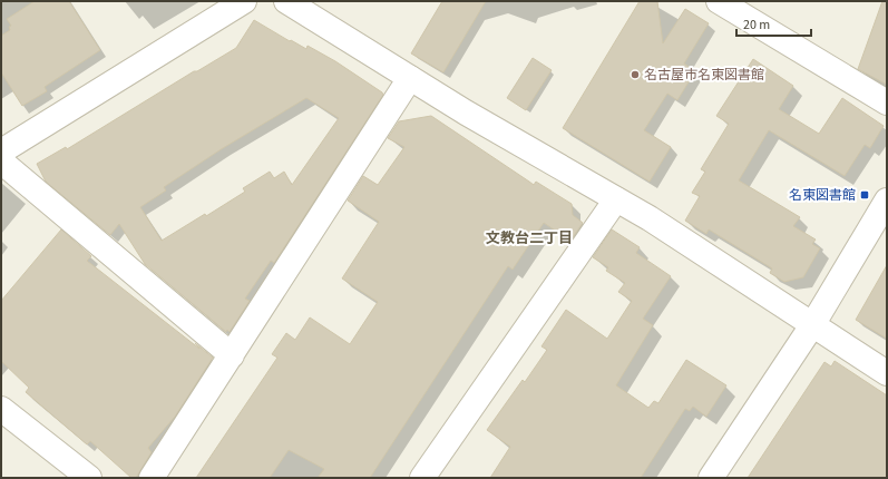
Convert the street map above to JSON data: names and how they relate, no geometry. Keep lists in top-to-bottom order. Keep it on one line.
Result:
{"districts":["文教台二丁目"],"places":{"other":["名古屋市名東図書館"],"transit":["名東図書館"]},"scale_bar":"20 m"}
